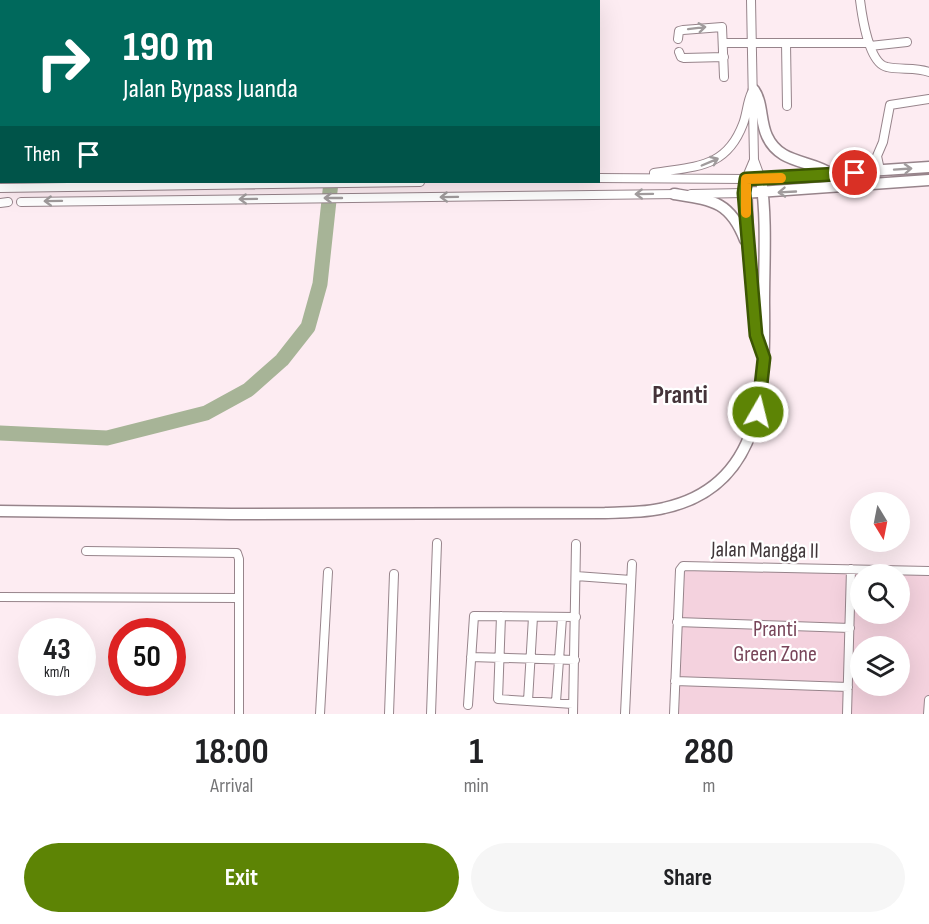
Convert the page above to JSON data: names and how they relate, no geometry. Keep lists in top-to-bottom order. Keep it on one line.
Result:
{"streets":{"street":["Jalan Mangga II"]},"districts":["Pranti"],"parks":["Pranti Green Zone"],"north":"bottom","page":{"turn":["190 m","Jalan Bypass Juanda"],"then":"Then","speed":"43 km/h","limit":"50","eta":["18:00","Arrival","1","min","280","m"],"buttons":["Exit","Share"]}}
